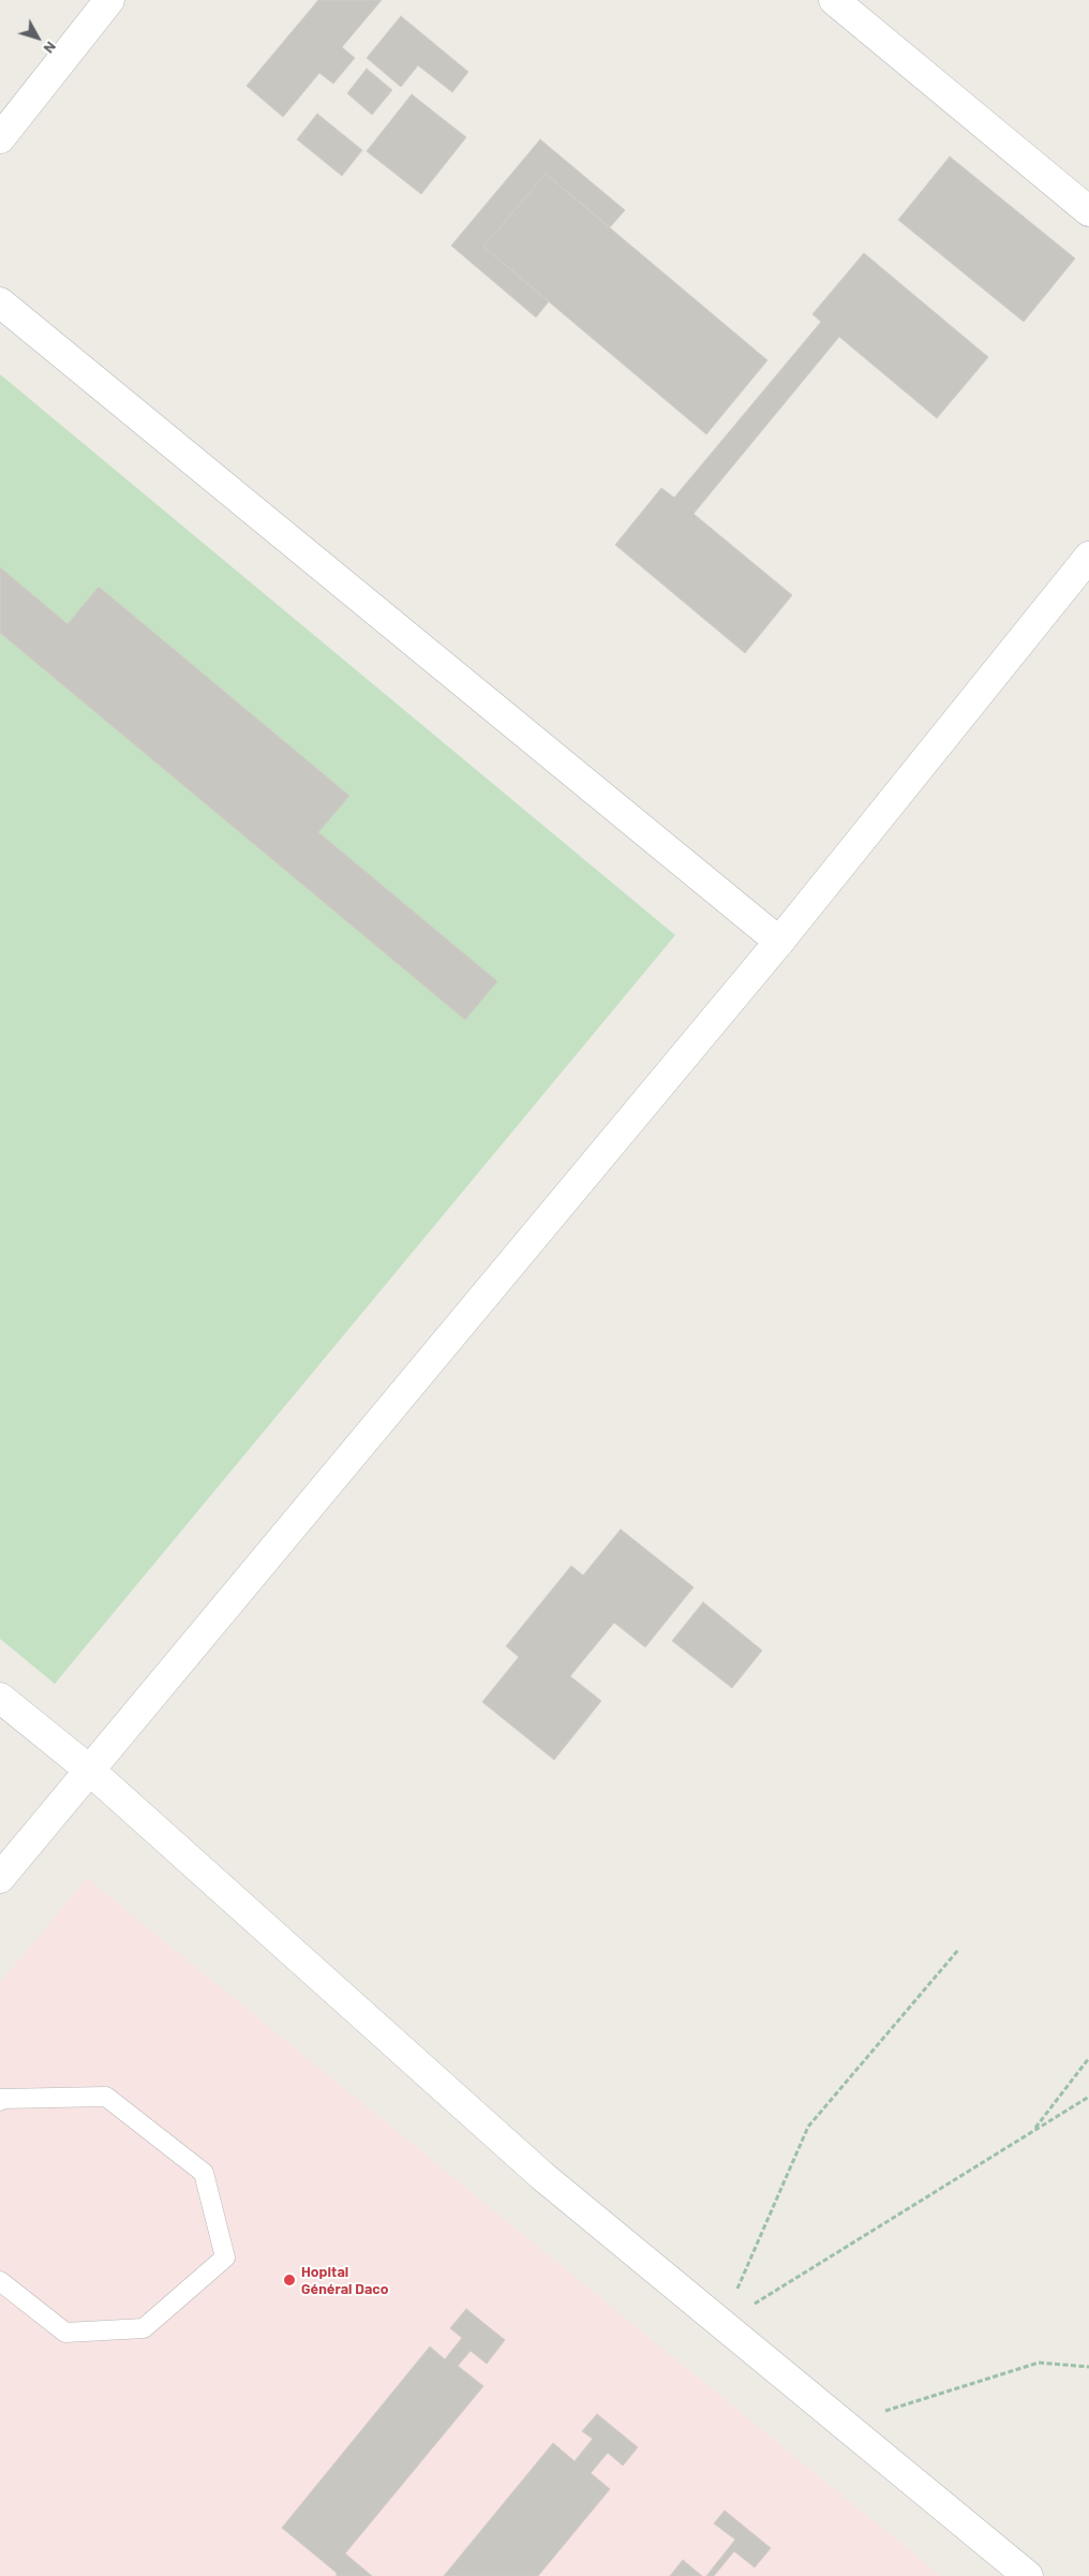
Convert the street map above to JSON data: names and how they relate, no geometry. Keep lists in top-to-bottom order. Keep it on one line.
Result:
{"places":["Hopital Général Daco"],"north":"bottom right"}
